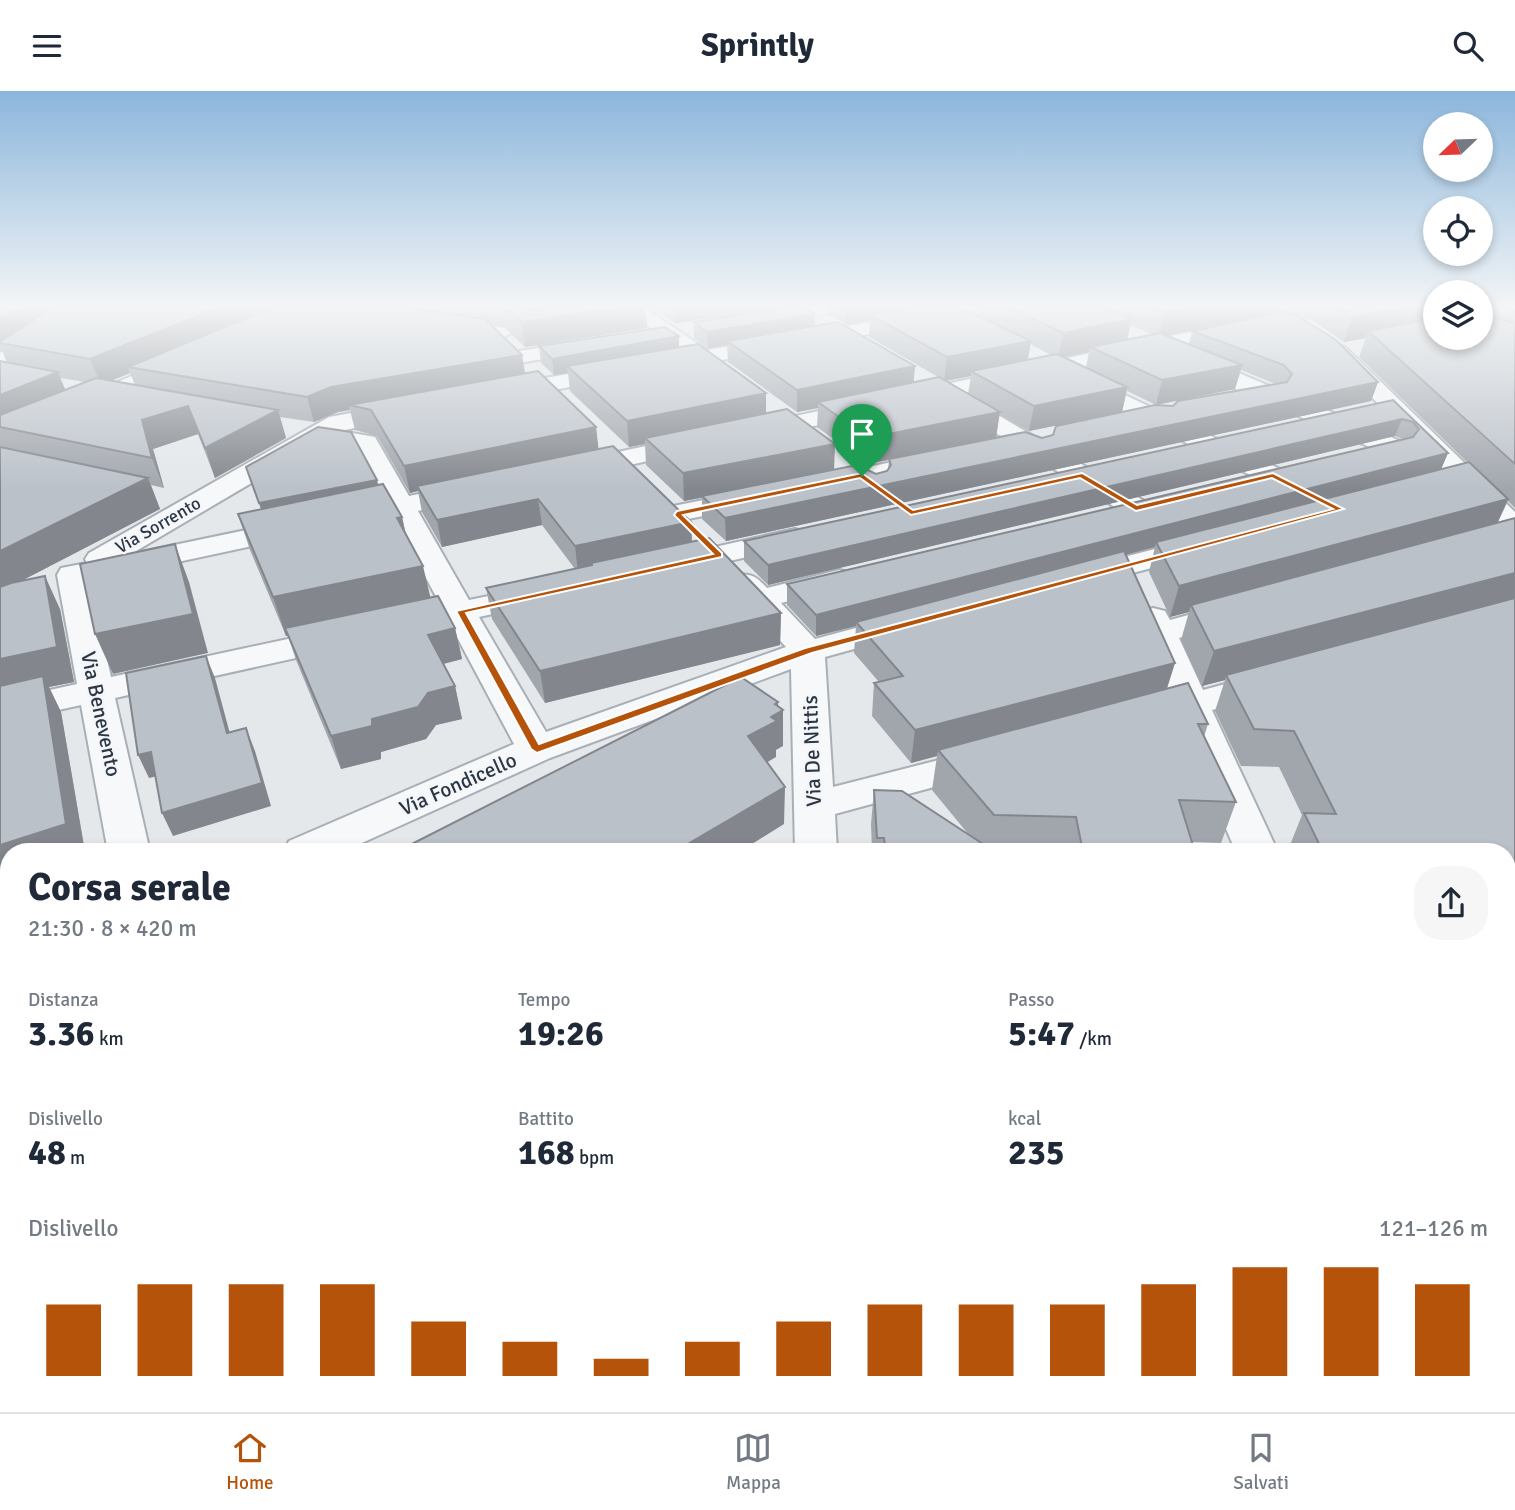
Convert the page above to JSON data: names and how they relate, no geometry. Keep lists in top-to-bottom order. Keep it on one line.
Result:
{"streets":{"street":["Via Sorrento","Via Benevento","Via De Nittis","Via Fondicello"]},"crossings":[["Via Sorrento","Via Benevento"],["Via De Nittis","Via Fondicello"]],"north":"bottom left","page":{"header":"Sprintly","heading":["Corsa serale","21:30 · 8 × 420 m"],"stats":[["Distanza","3.36 km"],["Tempo","19:26"],["Passo","5:47 /km"],["Dislivello","48 m"],["Battito","168 bpm"],["kcal","235"]],"chart":["Dislivello","121–126 m"],"tabs":["Home","Mappa","Salvati"]}}
